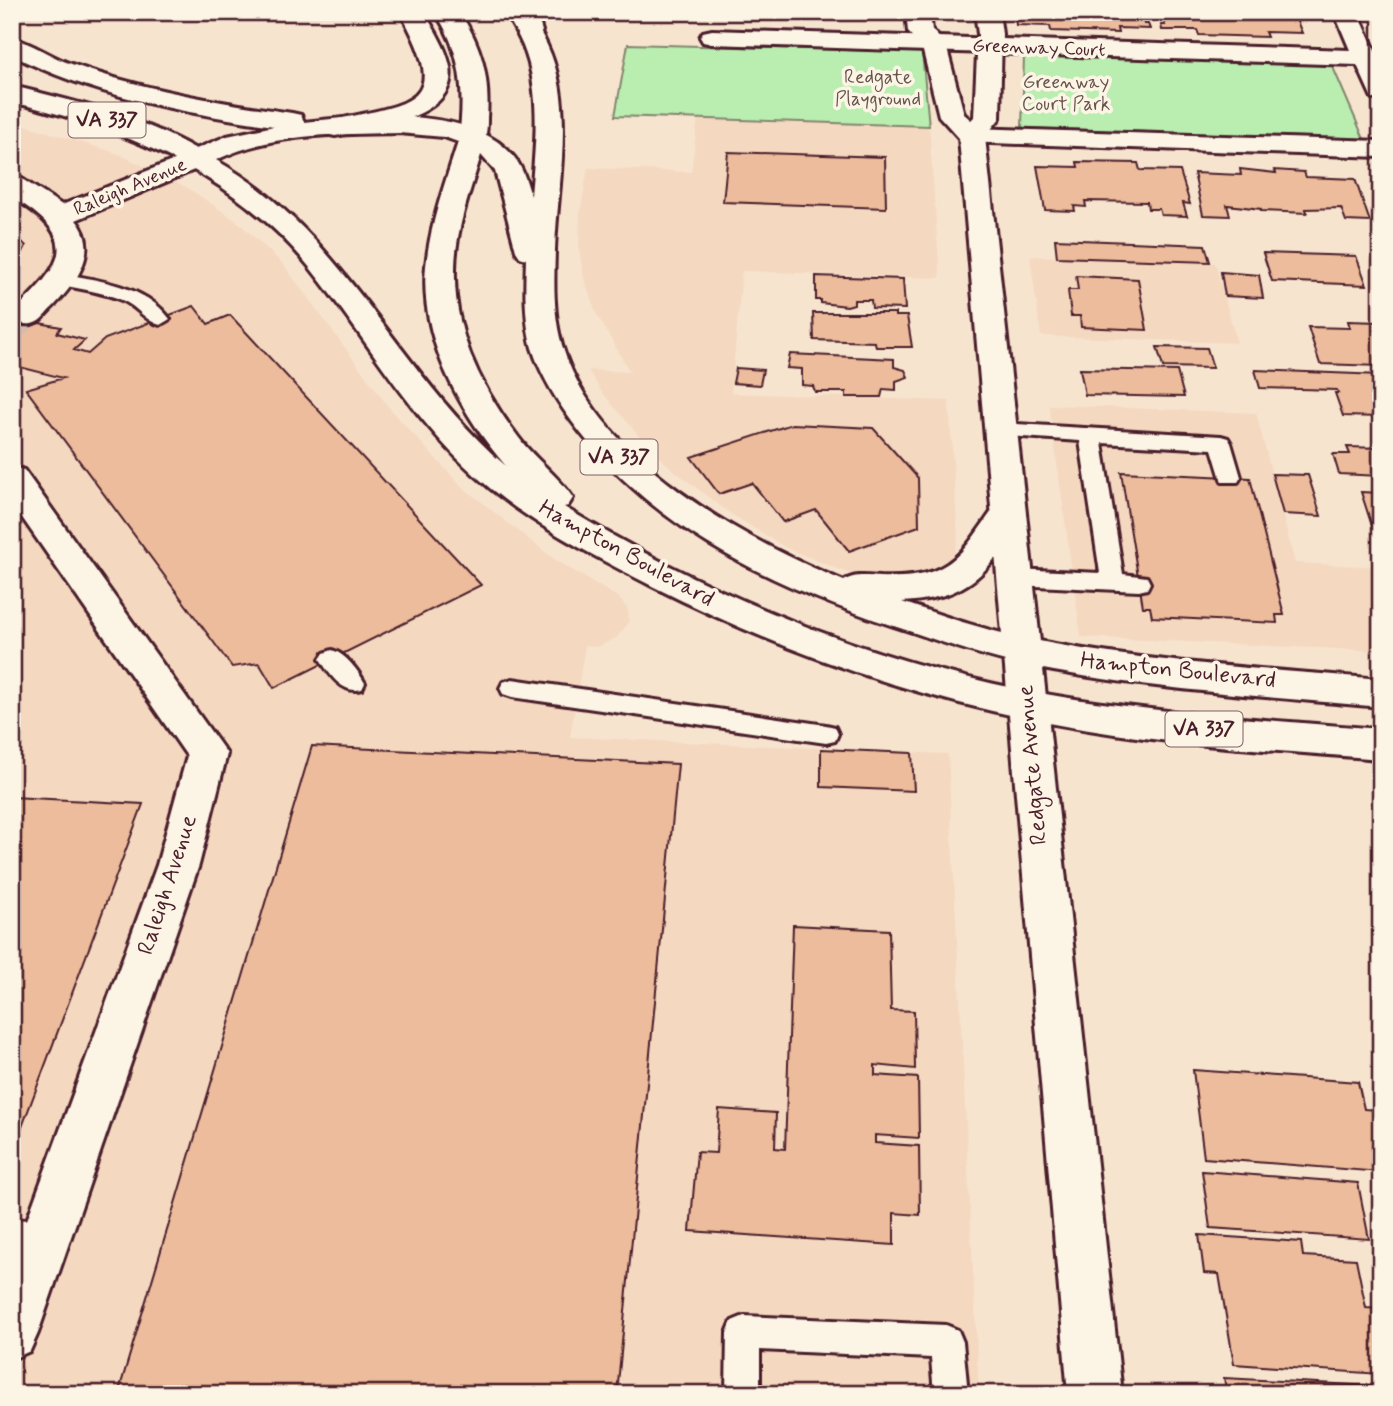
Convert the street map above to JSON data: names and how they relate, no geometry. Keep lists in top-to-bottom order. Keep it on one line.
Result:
{"streets":{"main road":["Greenway Court","VA 337","Raleigh Avenue","Hampton Boulevard","Redgate Avenue"]},"crossings":[["Raleigh Avenue","Hampton Boulevard"],["Hampton Boulevard","Redgate Avenue"]],"parks":["Redgate Playground","Greenway Court Park"]}
